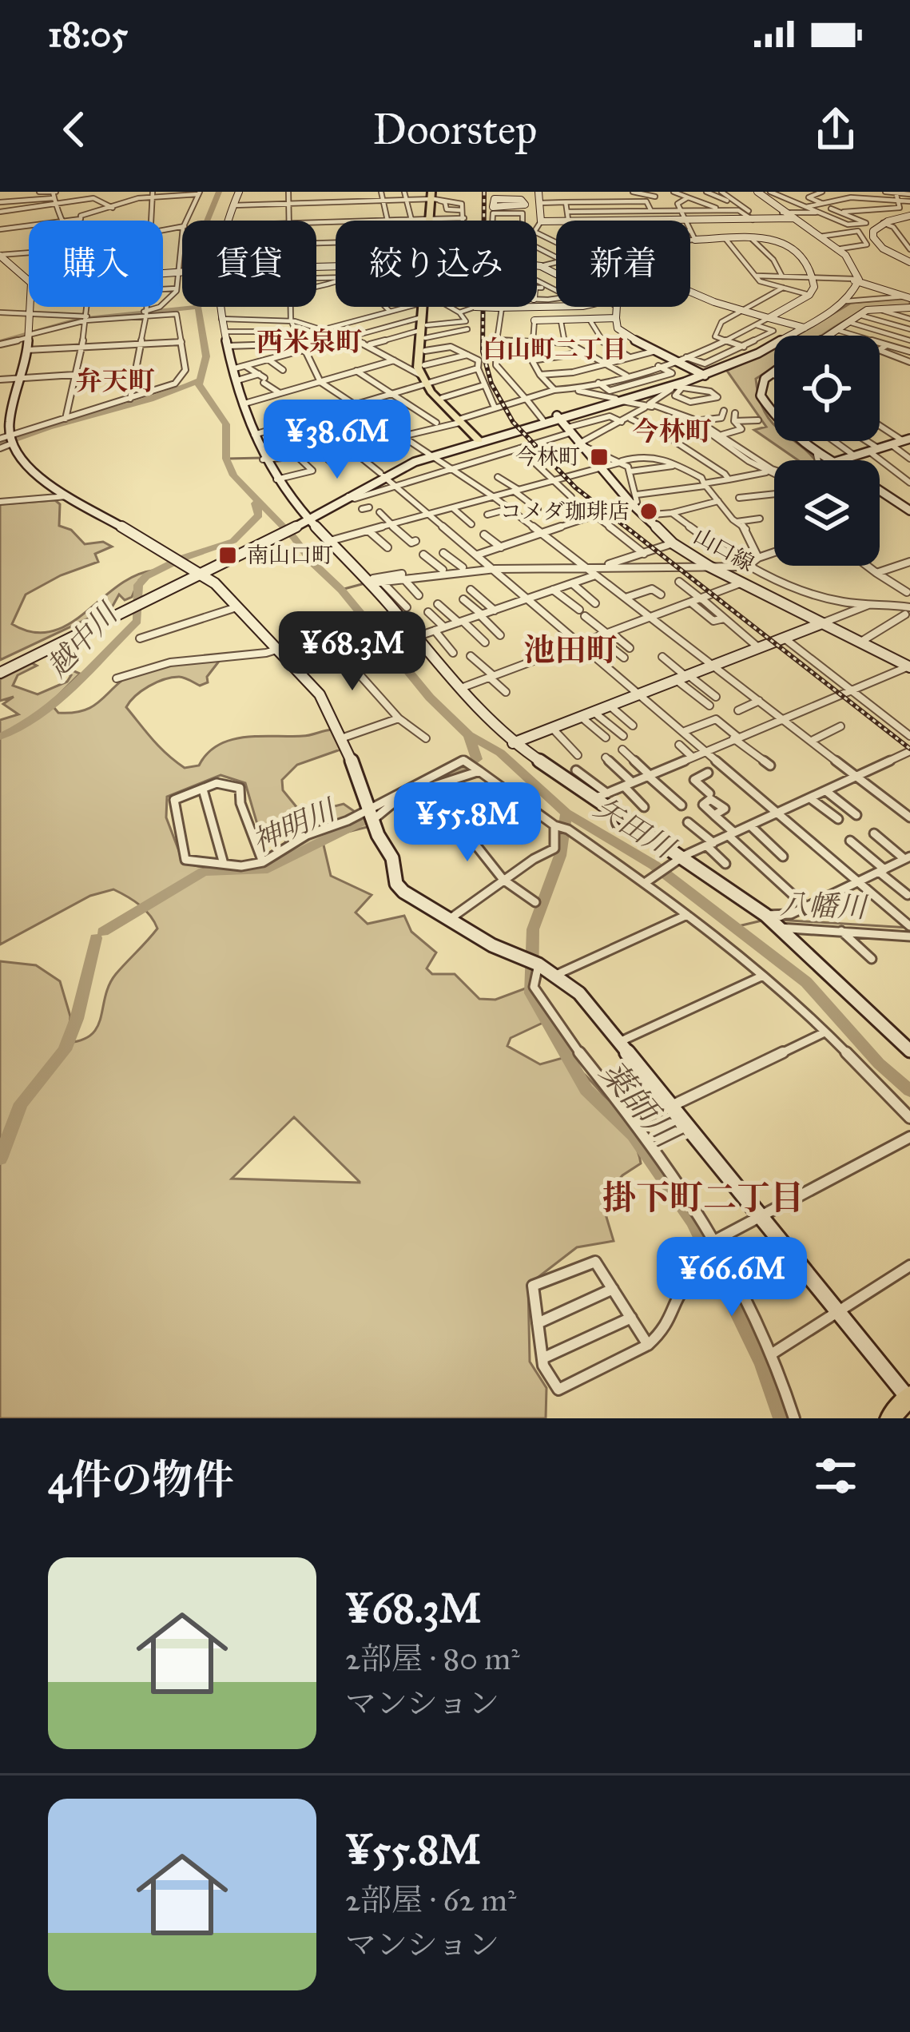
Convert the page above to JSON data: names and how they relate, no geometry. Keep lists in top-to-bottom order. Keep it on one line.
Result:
{"streets":{"street":["山口線"]},"districts":["西米泉町","白山町二丁目","弁天町","今林町","池田町","掛下町二丁目"],"water":["越中川","神明川","矢田川","八幡川","薬師川"],"places":{"transit":["今林町","南山口町"],"other":["コメダ珈琲店"]},"page":{"status":"18:05","header":"Doorstep","chip":["購入","賃貸","絞り込み","新着"],"price":["¥38.6M","¥68.3M","¥55.8M","¥66.6M"],"heading":"4件の物件","list":[{"name":"¥68.3M","note":"2部屋 · 80 m² · マンション"},{"name":"¥55.8M","note":"2部屋 · 62 m² · マンション"}]}}
